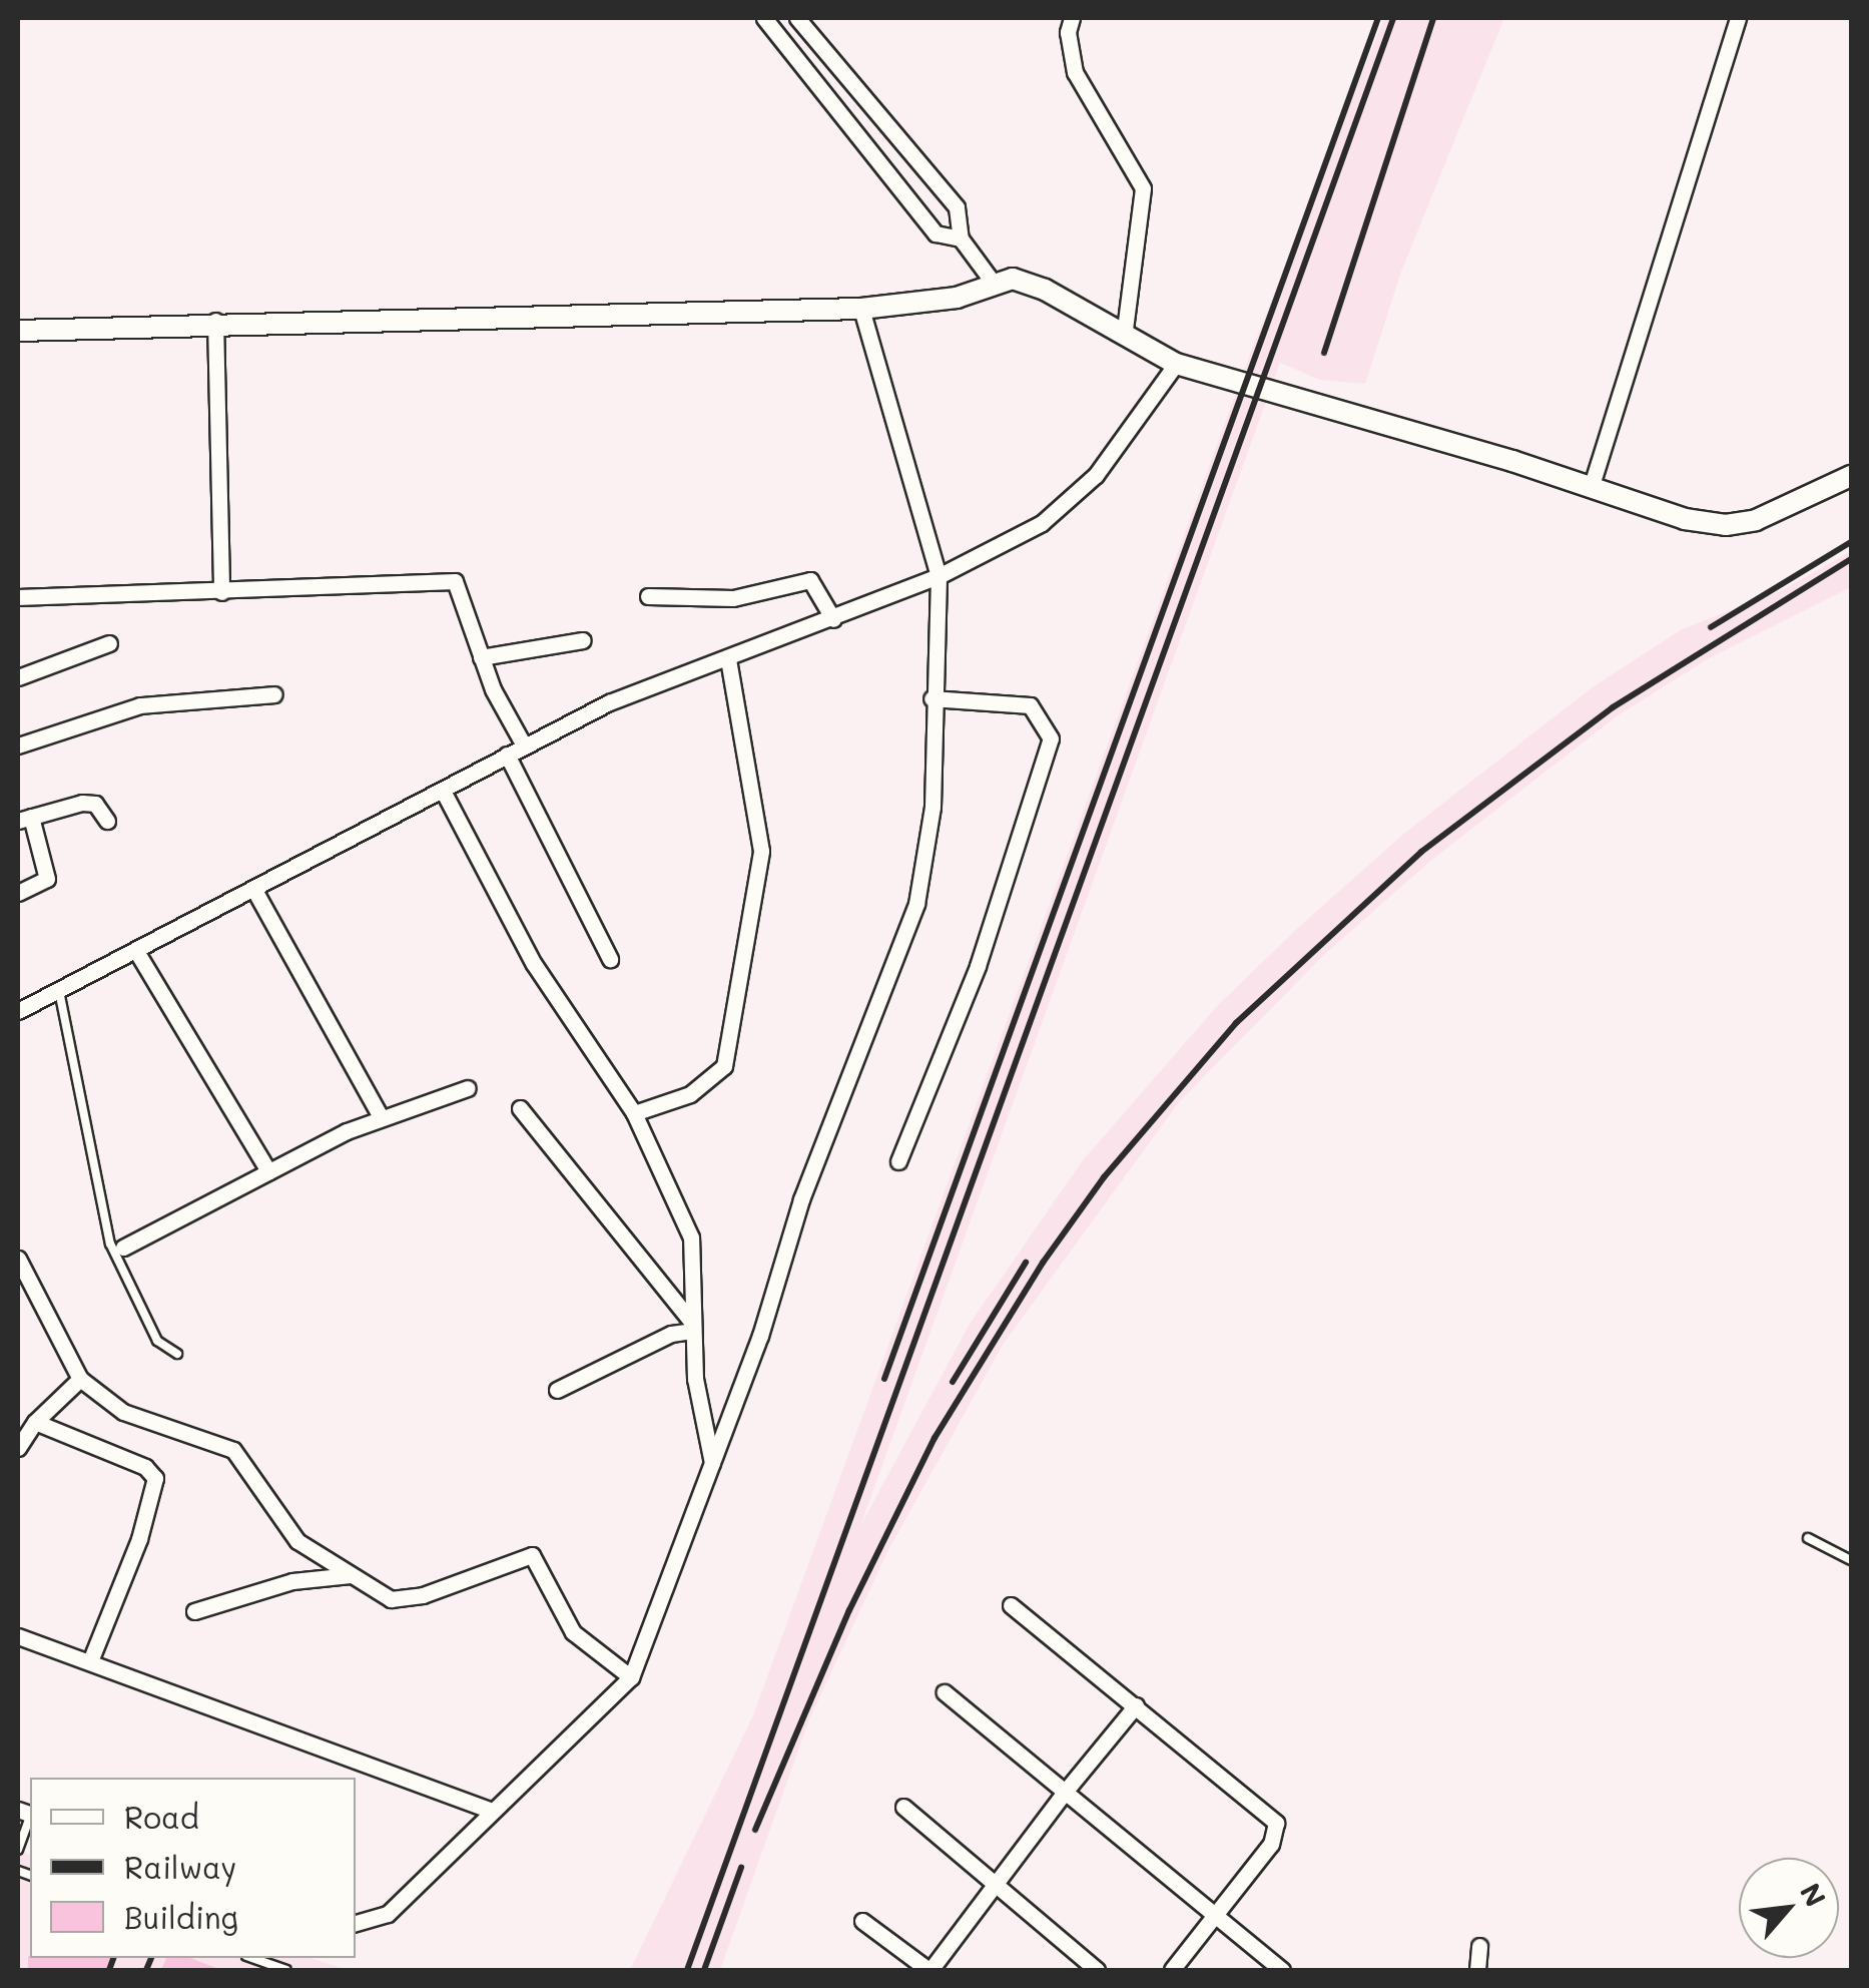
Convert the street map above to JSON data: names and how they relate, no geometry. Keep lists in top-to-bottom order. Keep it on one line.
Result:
{"legend":["Road","Railway","Building"],"north":"top right"}
